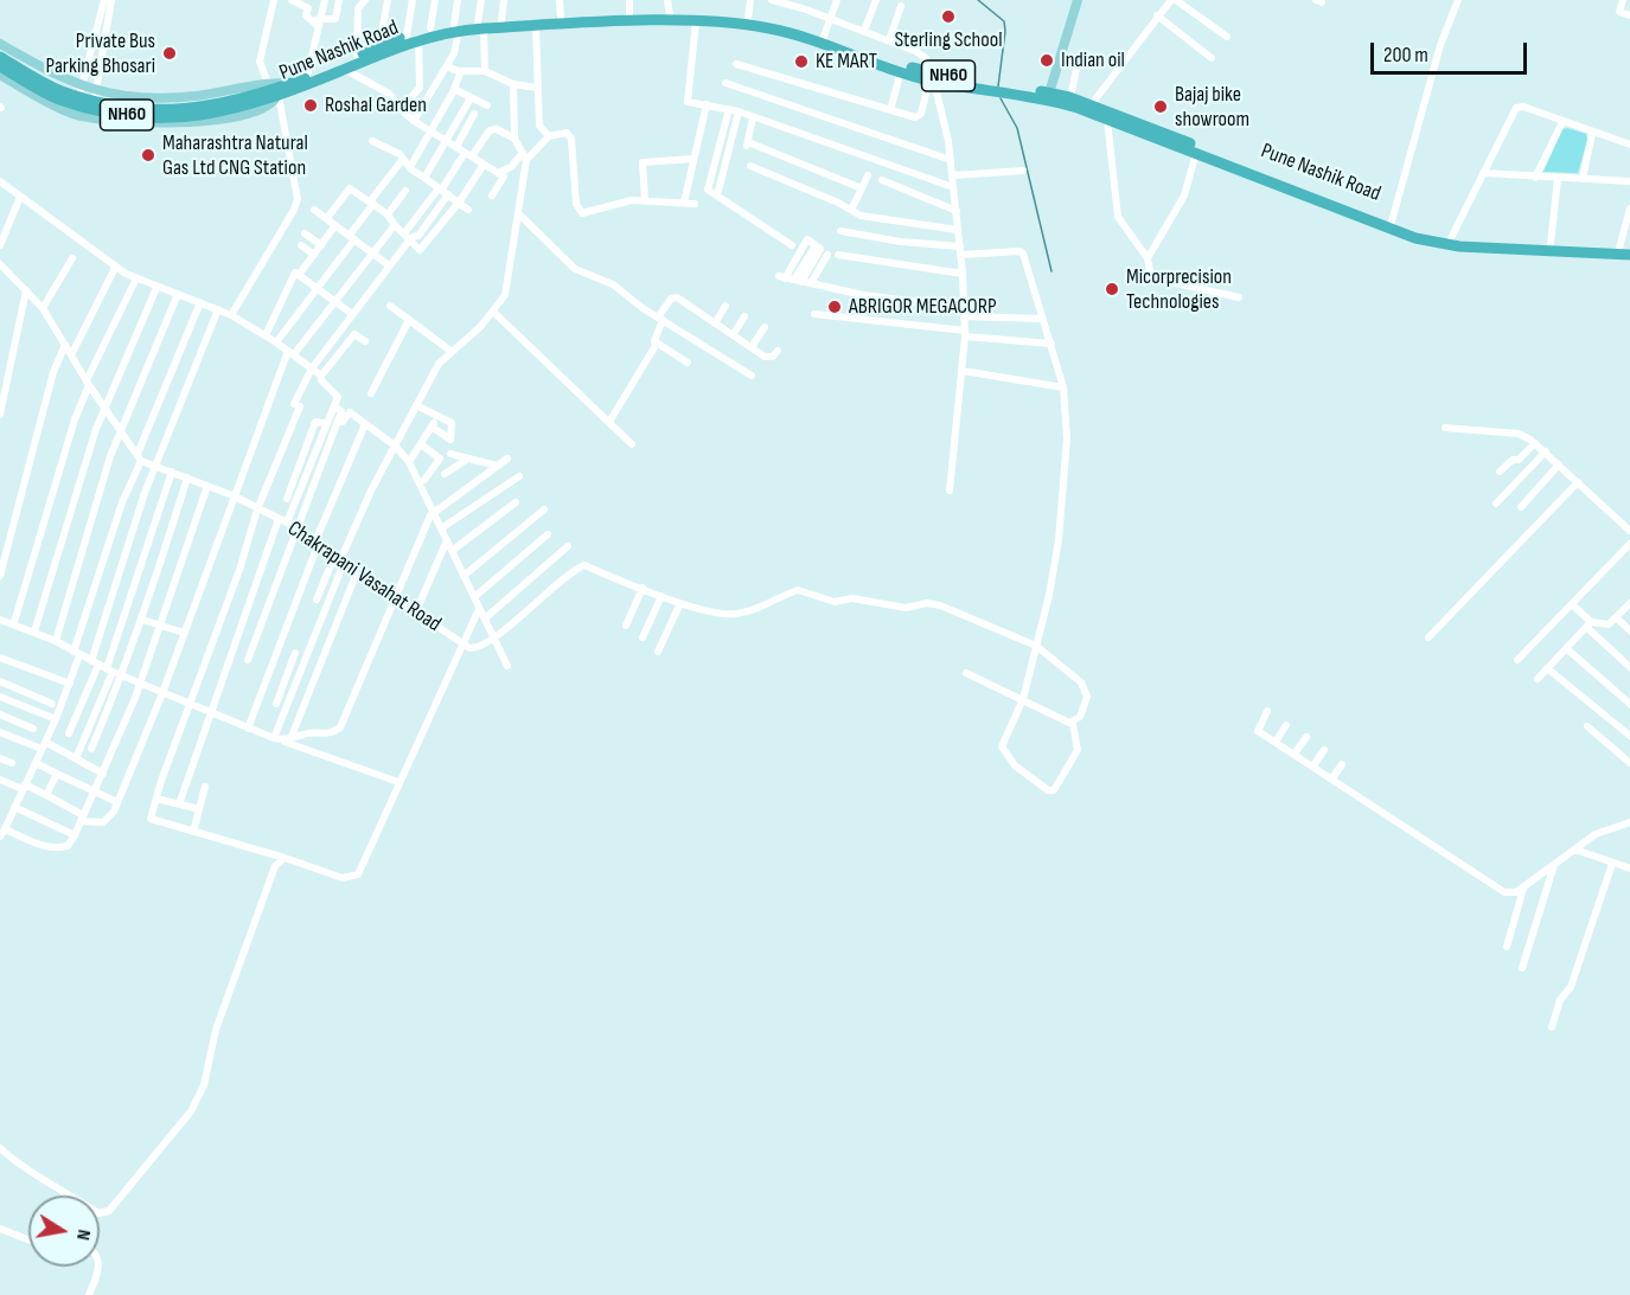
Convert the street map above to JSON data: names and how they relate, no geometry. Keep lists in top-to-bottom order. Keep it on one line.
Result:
{"streets":{"highway":["Pune Nashik Road","NH60"],"street":["Chakrapani Vasahat Road"]},"crossings":[["Pune Nashik Road","NH60"]],"places":["Sterling School","Private Bus Parking Bhosari","Indian oil","KE MART","Roshal Garden","Bajaj bike showroom","Maharashtra Natural Gas Ltd CNG Station","Micorprecision Technologies","ABRIGOR MEGACORP"],"scale_bar":"200 m","north":"right"}
